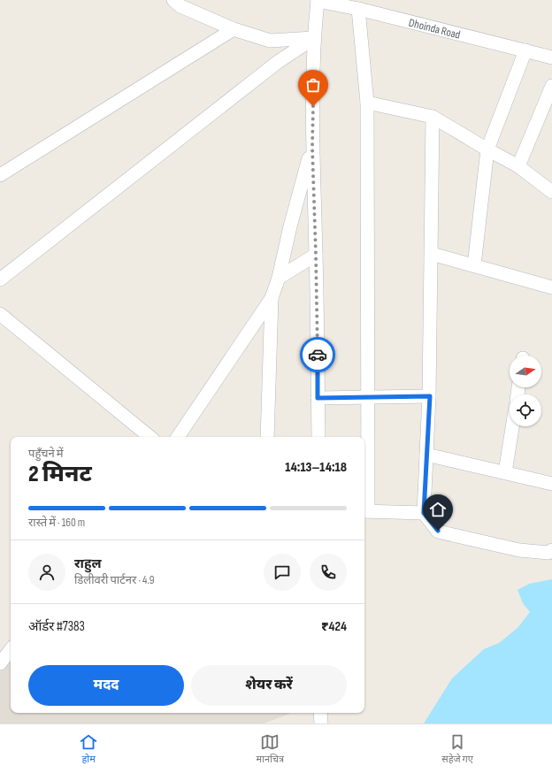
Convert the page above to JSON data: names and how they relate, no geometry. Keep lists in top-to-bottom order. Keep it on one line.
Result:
{"streets":{"street":["Dhoinda Road"]},"north":"right","page":{"heading":["2 मिनट","पहुँचने में","14:13–14:18"],"panel":["राहुल","डिलीवरी पार्टनर · 4.9","ऑर्डर #7383","₹424"],"bar":"रास्ते में · 160 m","buttons":["मदद","शेयर करें"],"tabs":["होम","मानचित्र","सहेजे गए"]}}
